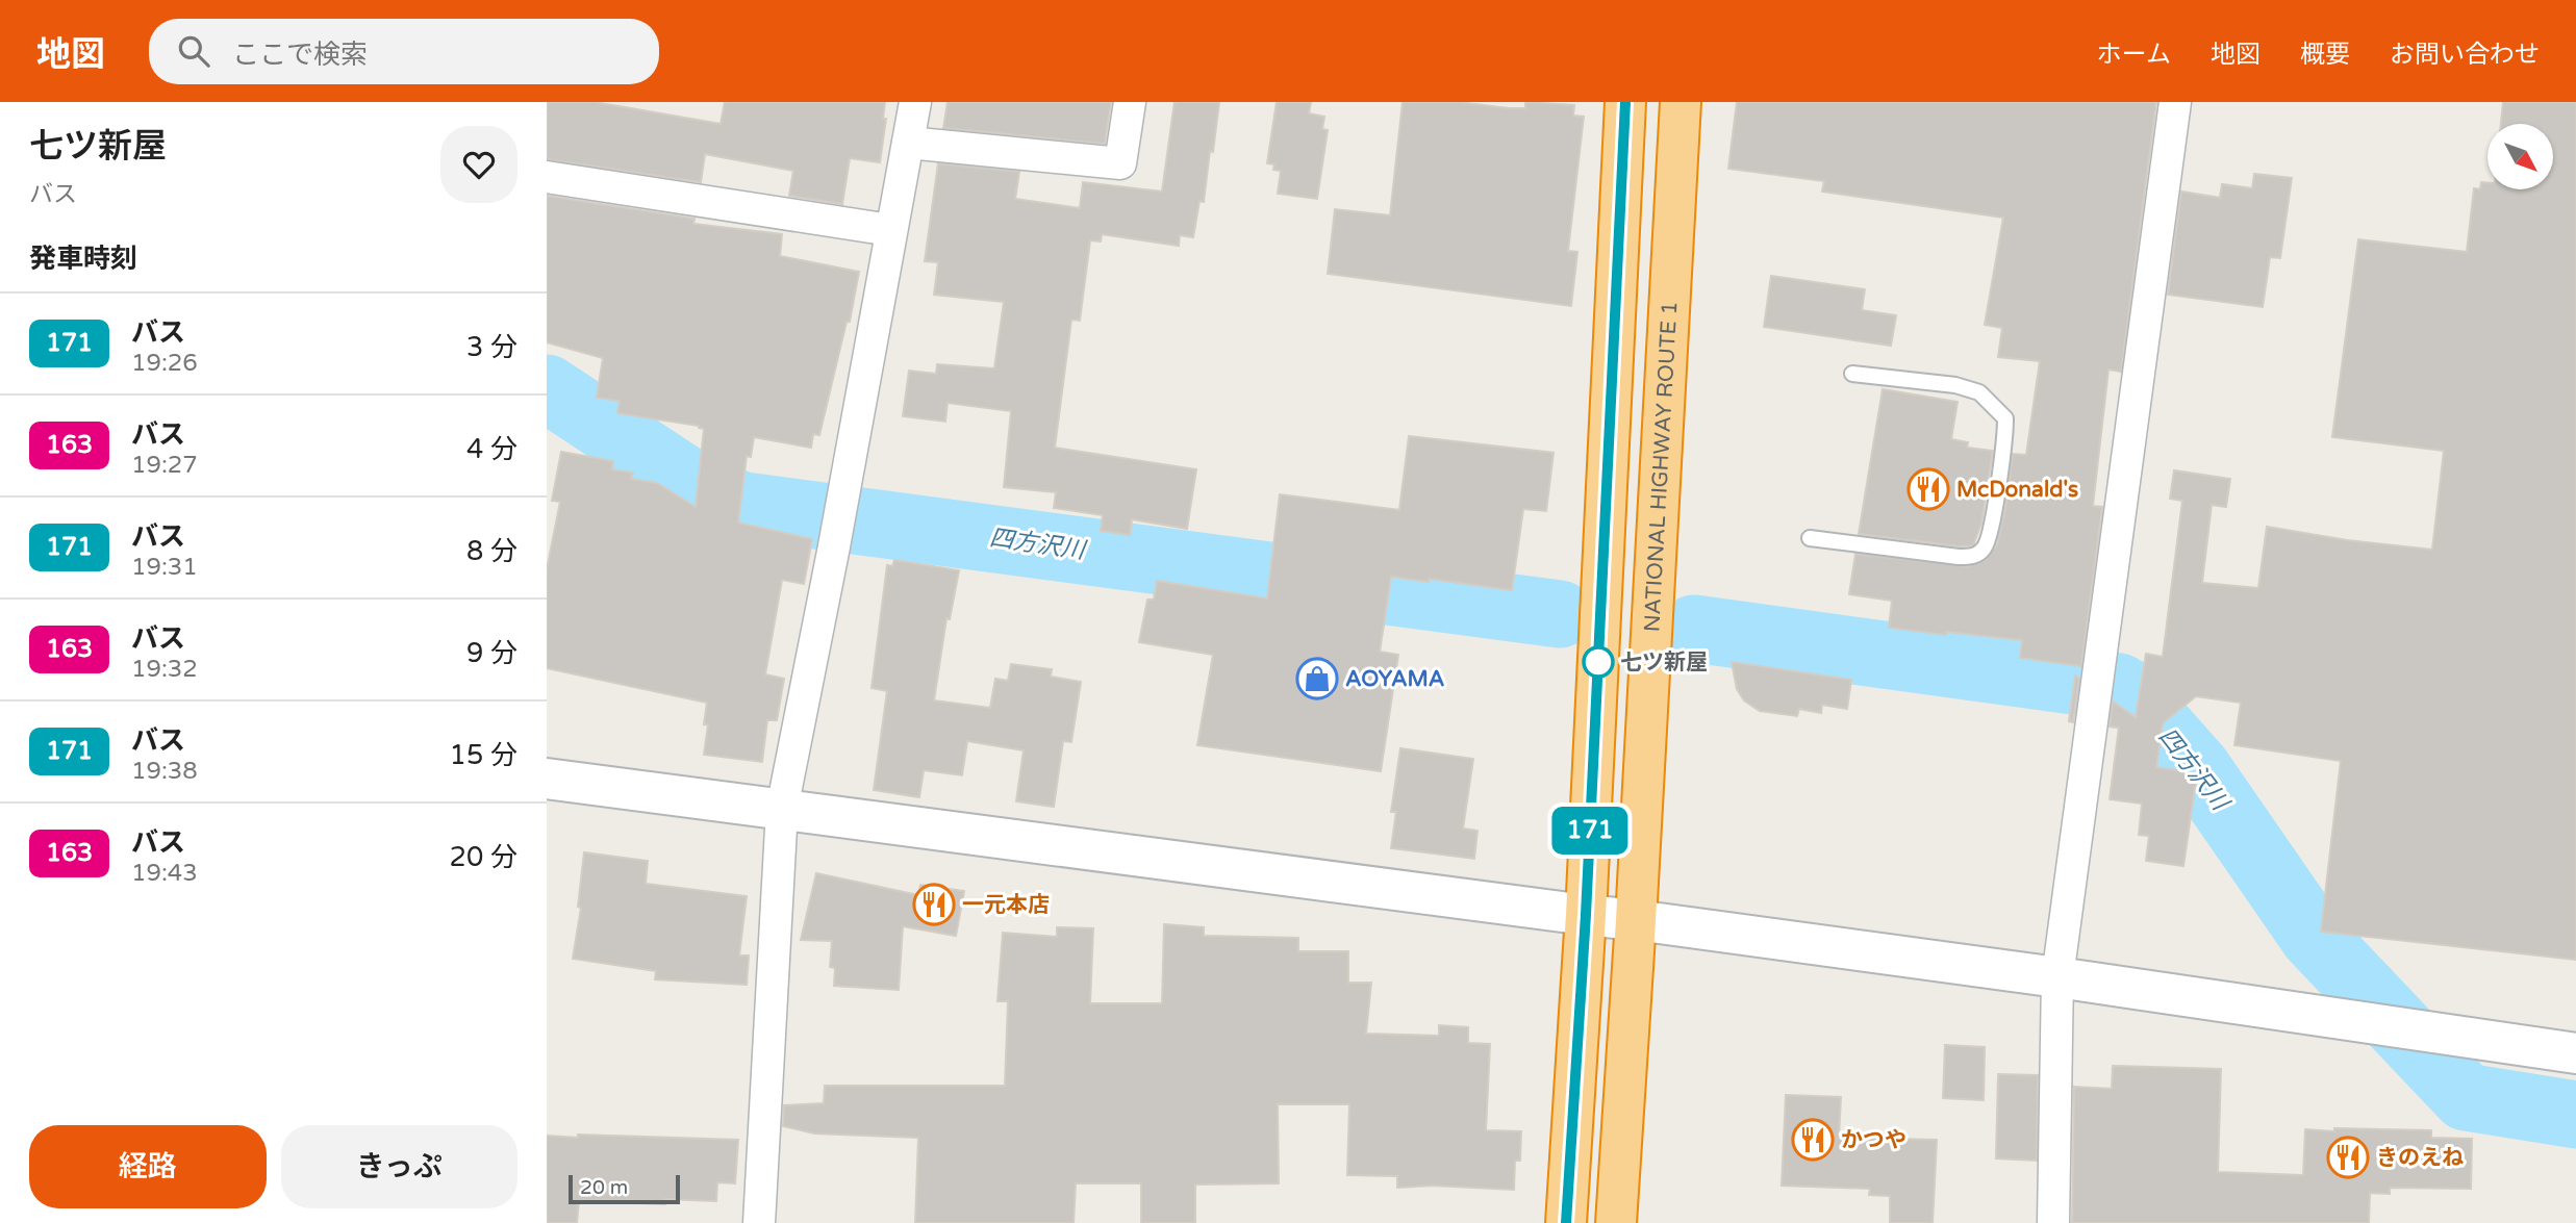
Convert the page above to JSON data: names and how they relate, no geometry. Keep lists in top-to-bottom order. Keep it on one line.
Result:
{"streets":{"highway":["NATIONAL HIGHWAY ROUTE 1"]},"water":["四方沢川"],"places":{"restaurant":["McDonald's","一元本店","かつや","きのえね"],"other":["七ツ新屋"],"shop":["AOYAMA"]},"lines":["bus line 171"],"scale_bar":"20 m","north":"bottom right","page":{"header":"地図","search":"ここで検索","nav":["ホーム","地図","概要","お問い合わせ"],"heading":[["七ツ新屋","バス"],"発車時刻"],"on_map":"171","list":[{"mark":"171","name":"バス","note":"19:26","value":"3 分"},{"mark":"163","name":"バス","note":"19:27","value":"4 分"},{"mark":"171","name":"バス","note":"19:31","value":"8 分"},{"mark":"163","name":"バス","note":"19:32","value":"9 分"},{"mark":"171","name":"バス","note":"19:38","value":"15 分"},{"mark":"163","name":"バス","note":"19:43","value":"20 分"}],"buttons":["経路","きっぷ"],"scale":"20 m"}}
